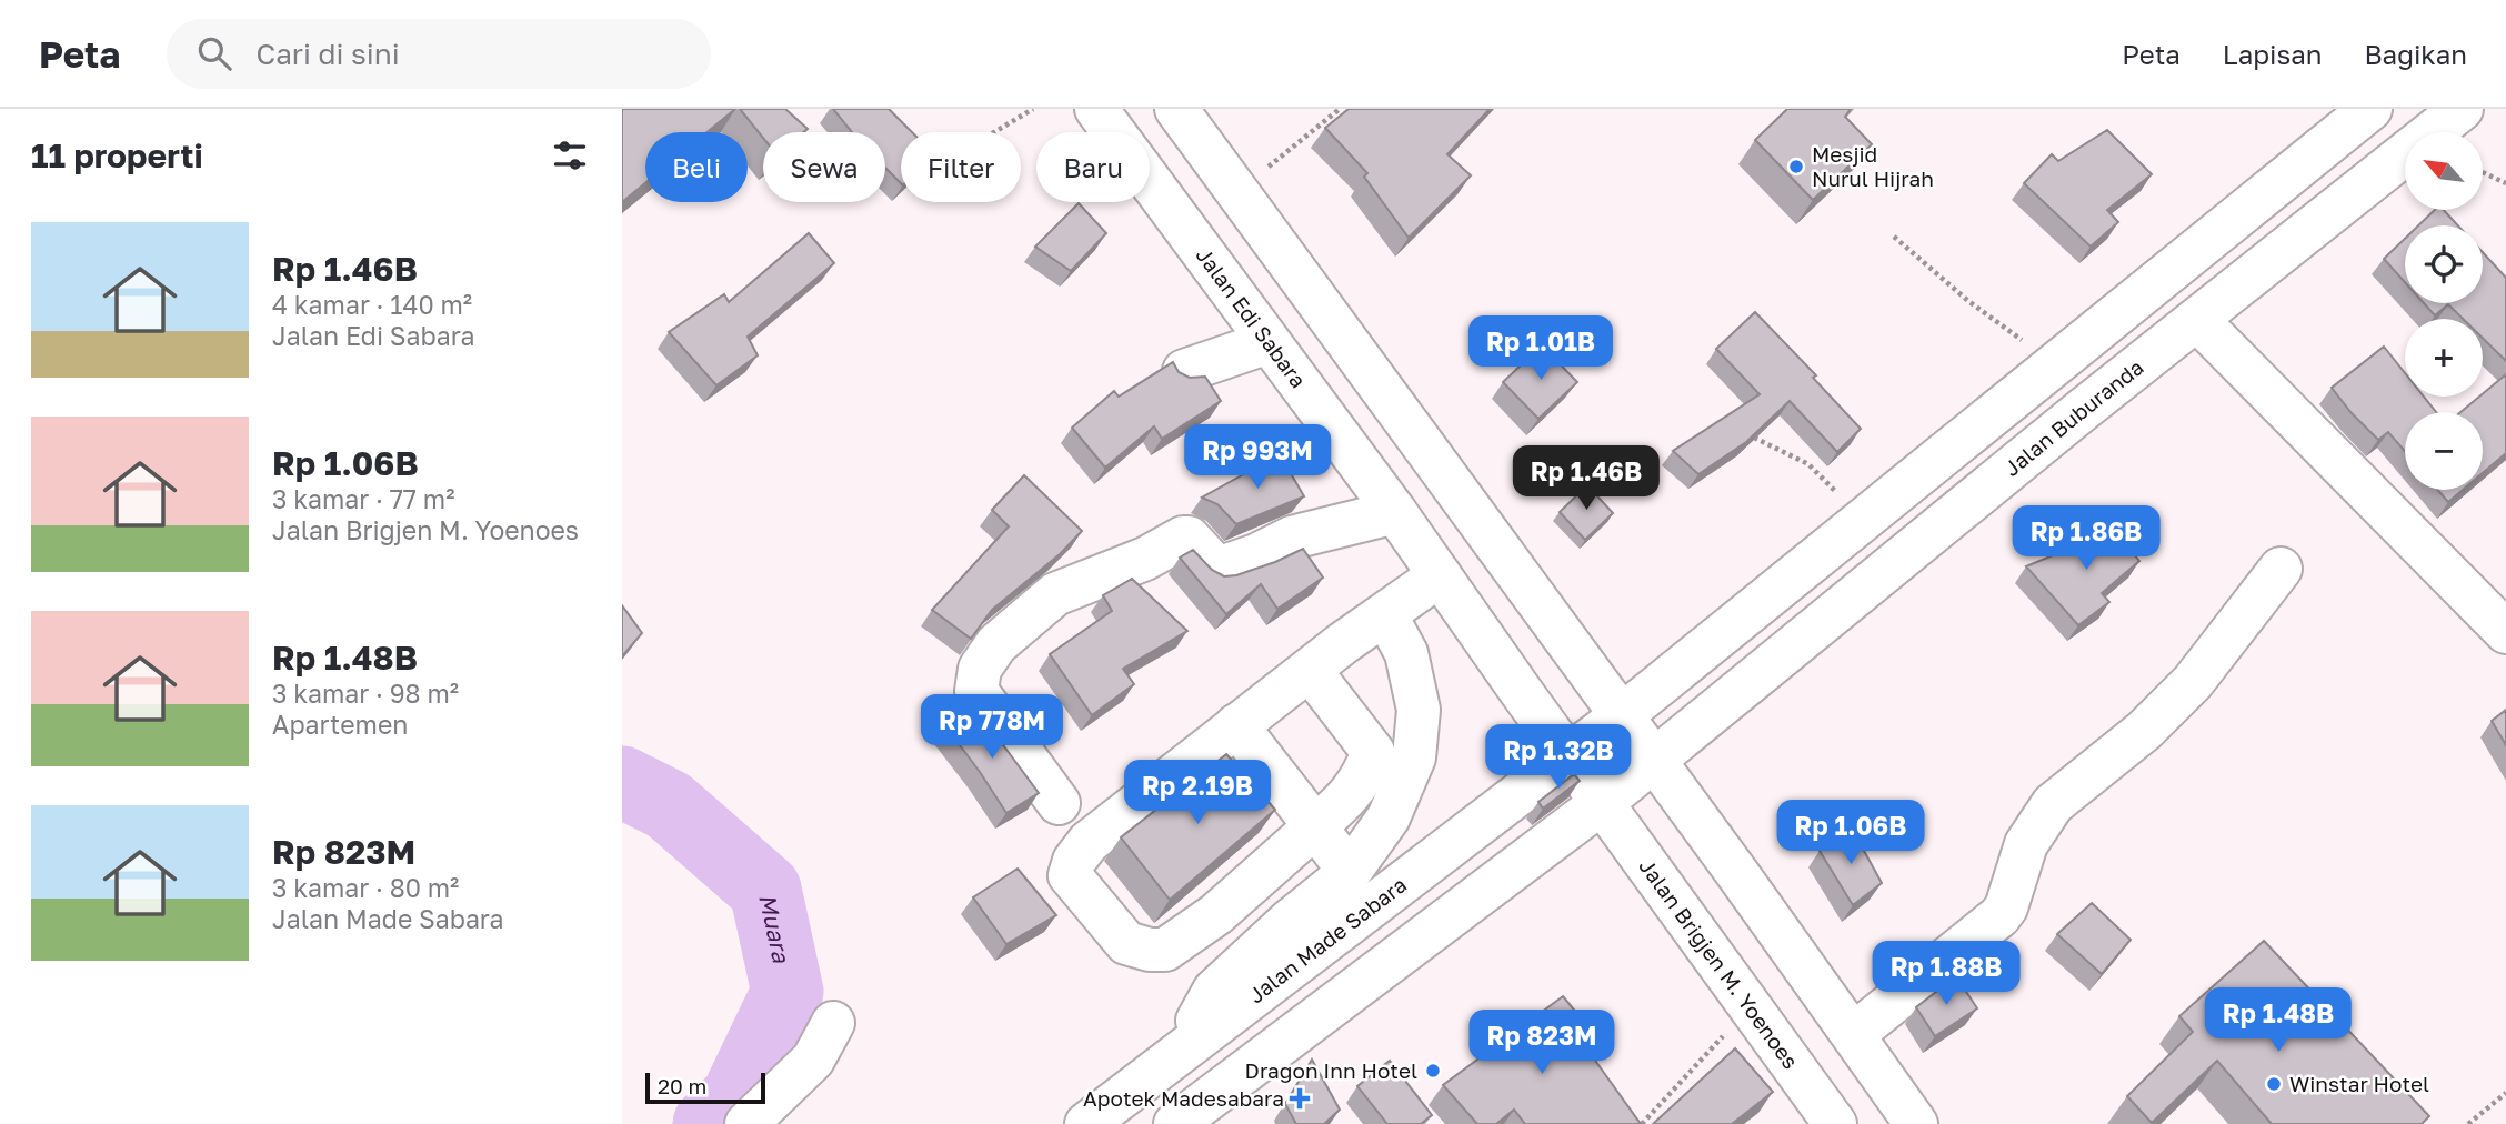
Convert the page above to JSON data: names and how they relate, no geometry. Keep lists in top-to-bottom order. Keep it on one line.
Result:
{"streets":{"street":["Jalan Edi Sabara","Jalan Buburanda","Jalan Made Sabara","Jalan Brigjen M. Yoenoes"]},"crossings":[["Jalan Edi Sabara","Jalan Made Sabara"],["Jalan Edi Sabara","Jalan Brigjen M. Yoenoes"],["Jalan Buburanda","Jalan Brigjen M. Yoenoes"],["Jalan Made Sabara","Jalan Brigjen M. Yoenoes"]],"water":["Muara"],"places":{"other":["Mesjid Nurul Hijrah","Dragon Inn Hotel","Winstar Hotel"],"health":["Apotek Madesabara"]},"scale_bar":"20 m","north":"top left","page":{"header":"Peta","search":"Cari di sini","nav":["Peta","Lapisan","Bagikan"],"heading":"11 properti","map_buttons":["+","−"],"chip":["Beli","Sewa","Filter","Baru"],"list":[{"name":"Rp 1.46B","note":"4 kamar · 140 m² · Jalan Edi Sabara"},{"name":"Rp 1.06B","note":"3 kamar · 77 m² · Jalan Brigjen M. Yoenoes"},{"name":"Rp 1.48B","note":"3 kamar · 98 m² · Apartemen"},{"name":"Rp 823M","note":"3 kamar · 80 m² · Jalan Made Sabara"}],"price":["Rp 1.01B","Rp 993M","Rp 1.46B","Rp 1.86B","Rp 778M","Rp 1.32B","Rp 2.19B","Rp 1.06B","Rp 1.88B","Rp 1.48B","Rp 823M"],"scale":"20 m"}}
